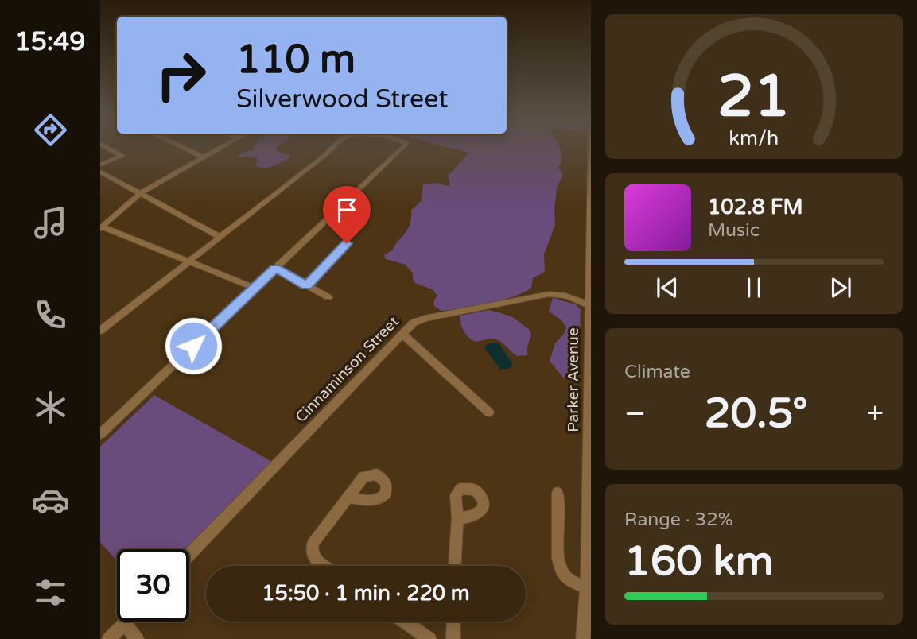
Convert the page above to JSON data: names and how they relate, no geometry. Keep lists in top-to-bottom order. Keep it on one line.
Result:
{"streets":{"street":["Cinnaminson Street","Parker Avenue"]},"crossings":[["Cinnaminson Street","Parker Avenue"]],"page":{"tabs":"15:49","turn":["110 m","Silverwood Street"],"song":["102.8 FM","Music"],"tile":["Climate",["Range · 32%","160 km"]],"heat":["−","20.5°","+"],"limit":"30","trip":"15:50 · 1 min · 220 m","gauge":["21","km/h"]}}
